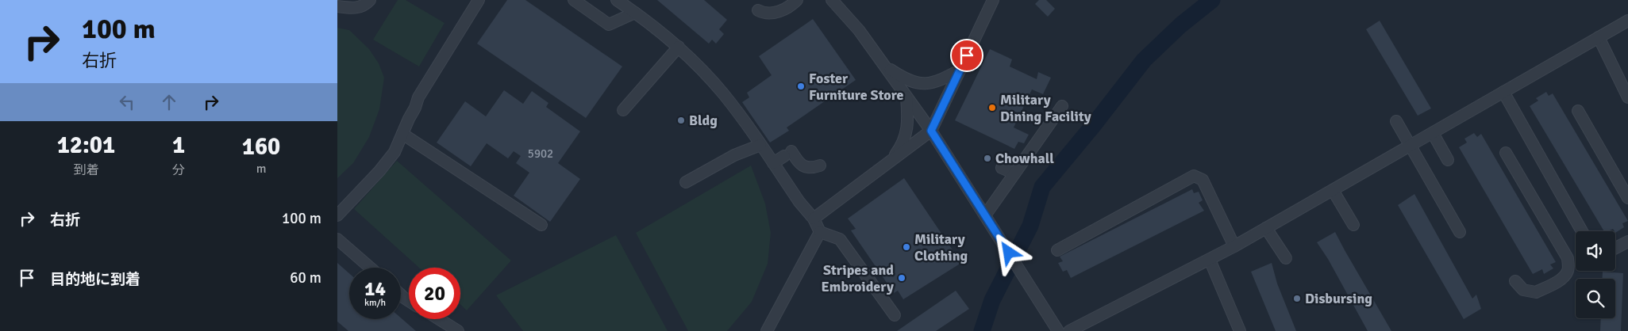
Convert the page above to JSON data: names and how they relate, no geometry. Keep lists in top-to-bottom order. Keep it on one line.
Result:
{"places":["Foster Furniture Store","Military Dining Facility","Bldg","Chowhall","Military Clothing","Stripes and Embroidery","Disbursing"],"house_numbers":["5902"],"page":{"turn":["100 m","右折"],"eta":["12:01","到着","1","分","160","m"],"list":[{"name":"右折","value":"100 m"},{"name":"目的地に到着","value":"60 m"}],"speed":"14 km/h","limit":"20"}}
